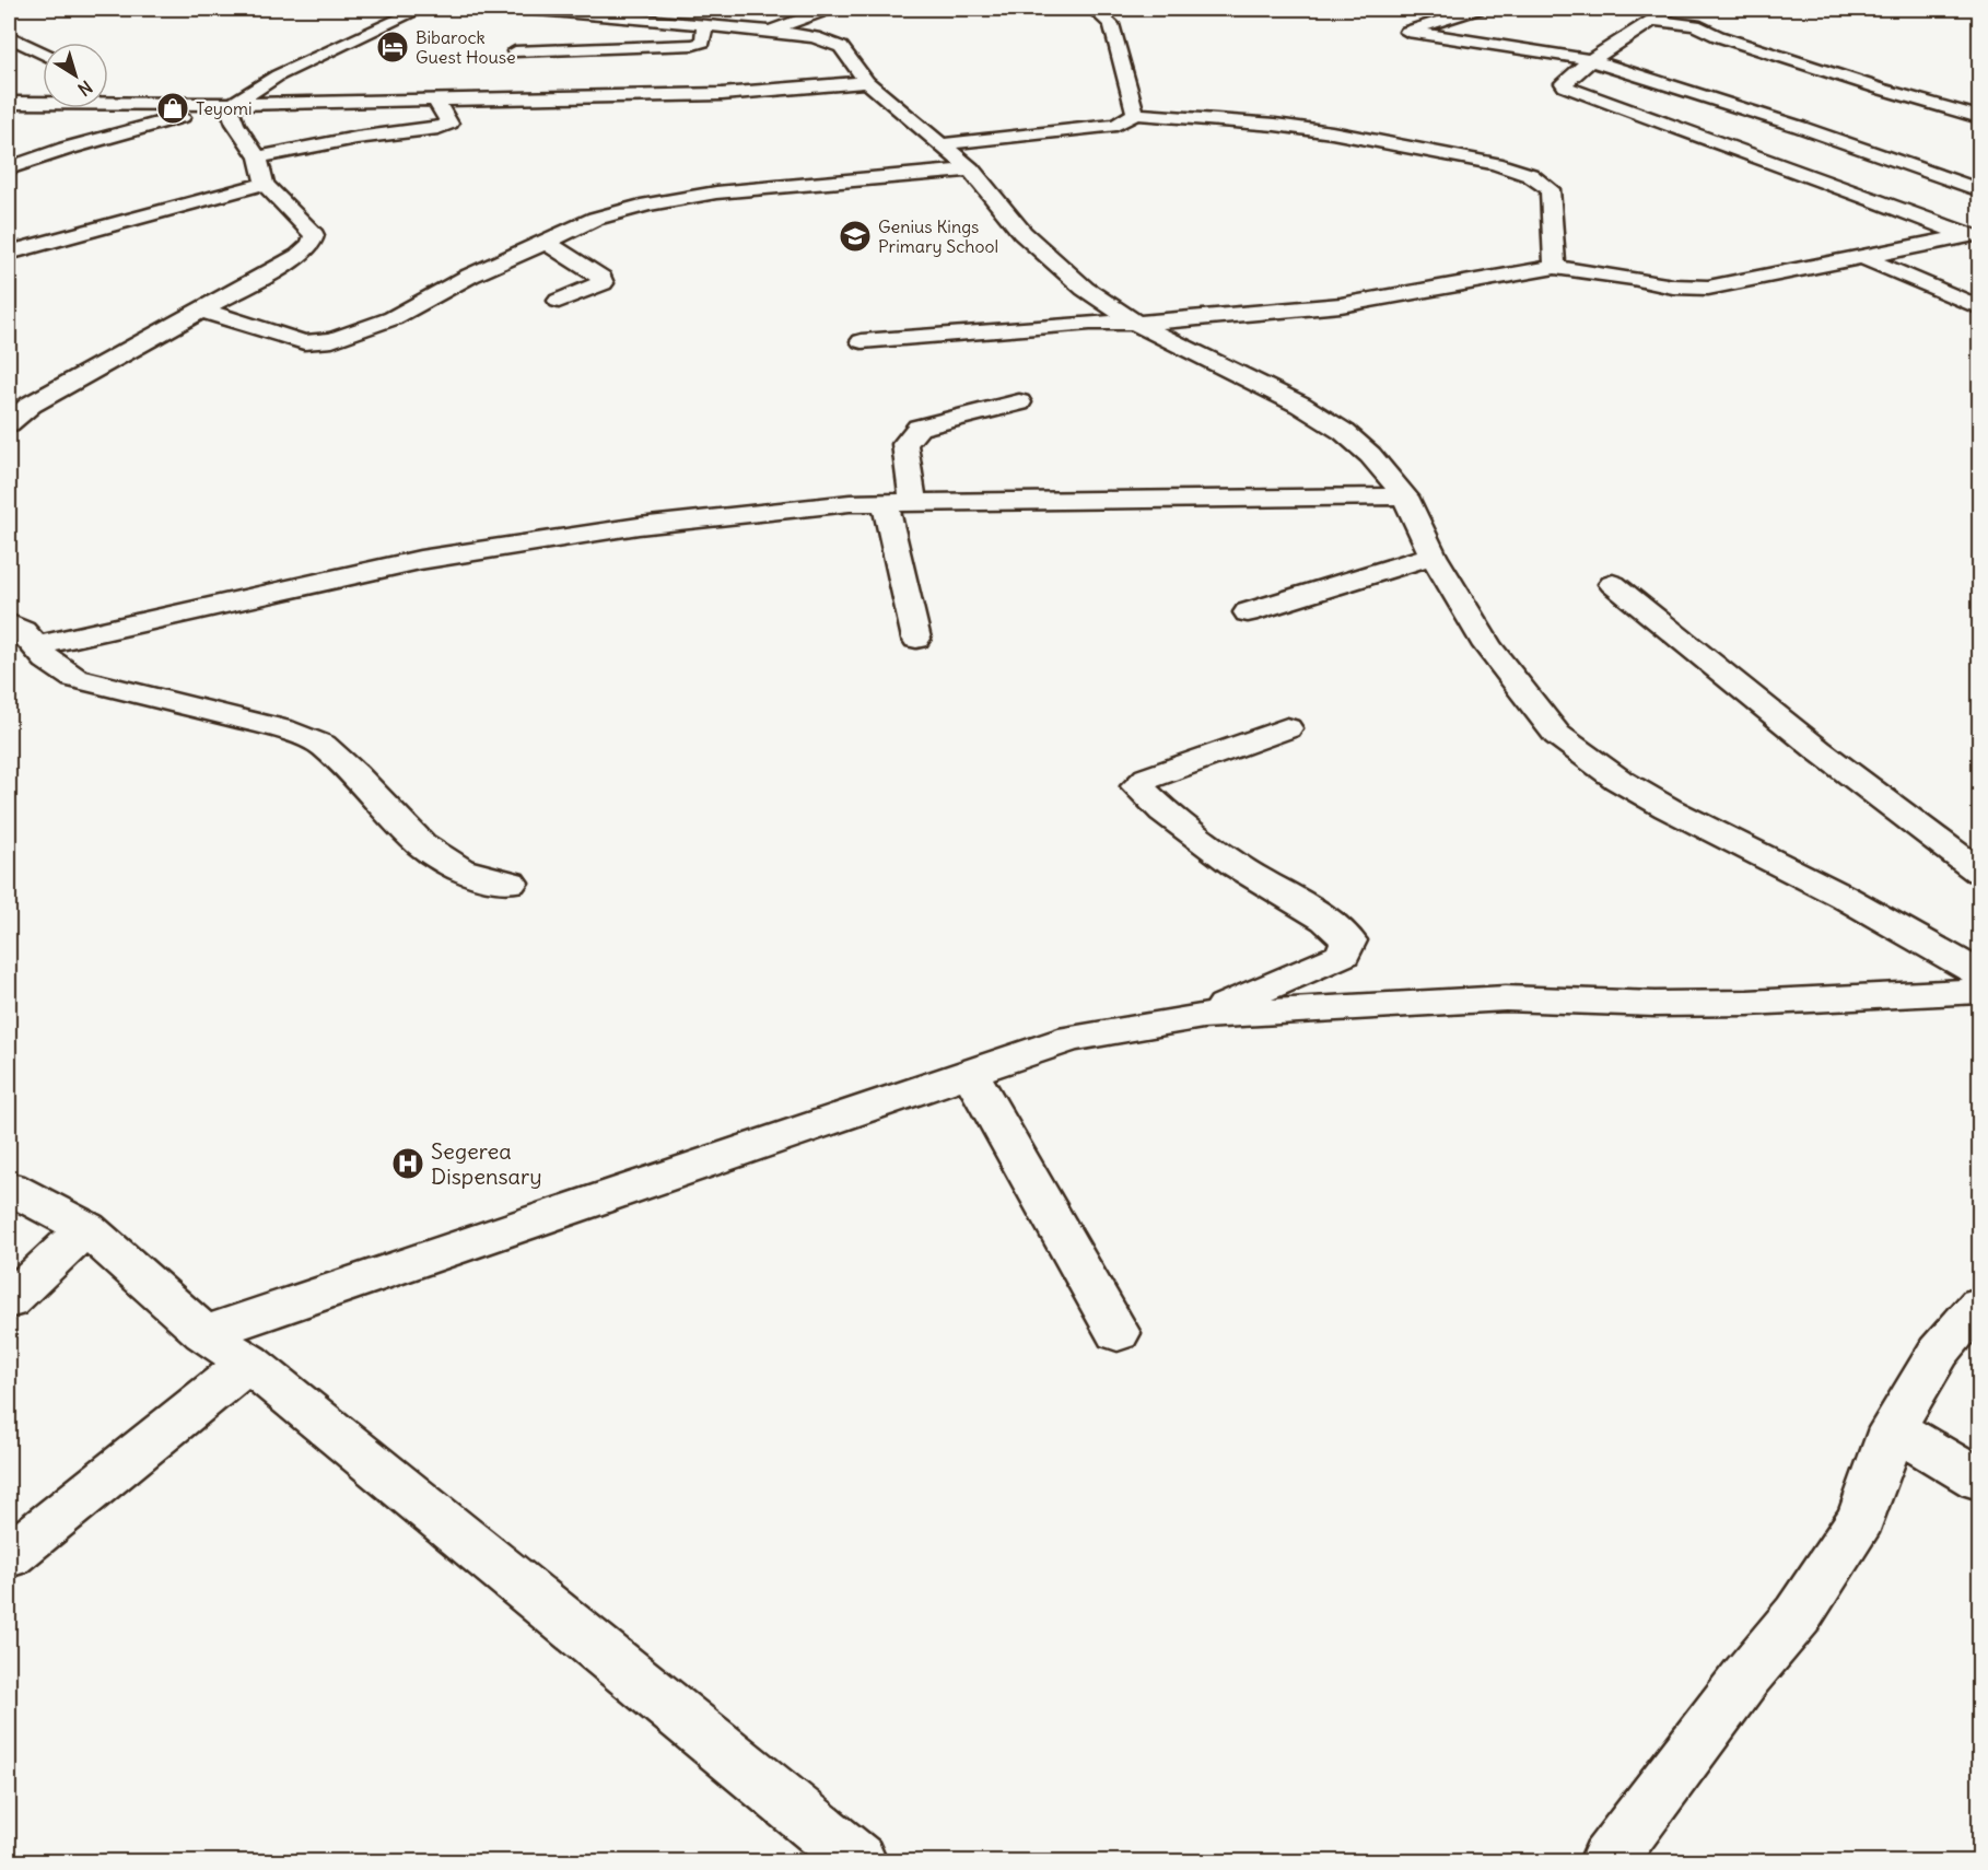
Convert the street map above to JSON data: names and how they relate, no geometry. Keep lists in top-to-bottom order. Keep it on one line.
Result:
{"places":{"hotel":["Bibarock Guest House"],"shop":["Teyomi"],"school or university":["Genius Kings Primary School"],"hospital":["Segerea Dispensary"]},"north":"bottom right"}
